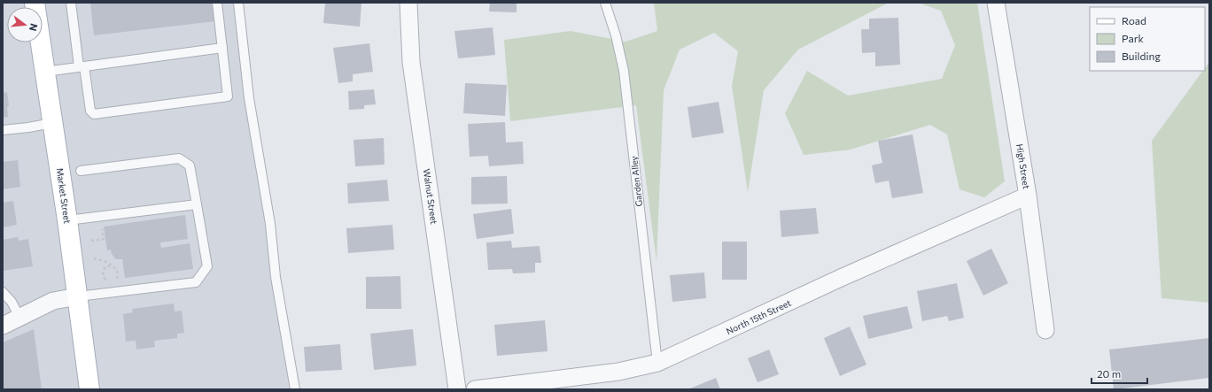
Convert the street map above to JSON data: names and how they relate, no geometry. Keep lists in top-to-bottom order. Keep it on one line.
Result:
{"streets":{"main road":["Market Street"],"street":["High Street","Walnut Street","North 15th Street"],"lane":["Garden Alley"]},"crossings":[["High Street","North 15th Street"],["Garden Alley","North 15th Street"]],"legend":["Road","Park","Building"],"scale_bar":"20 m","north":"right"}
